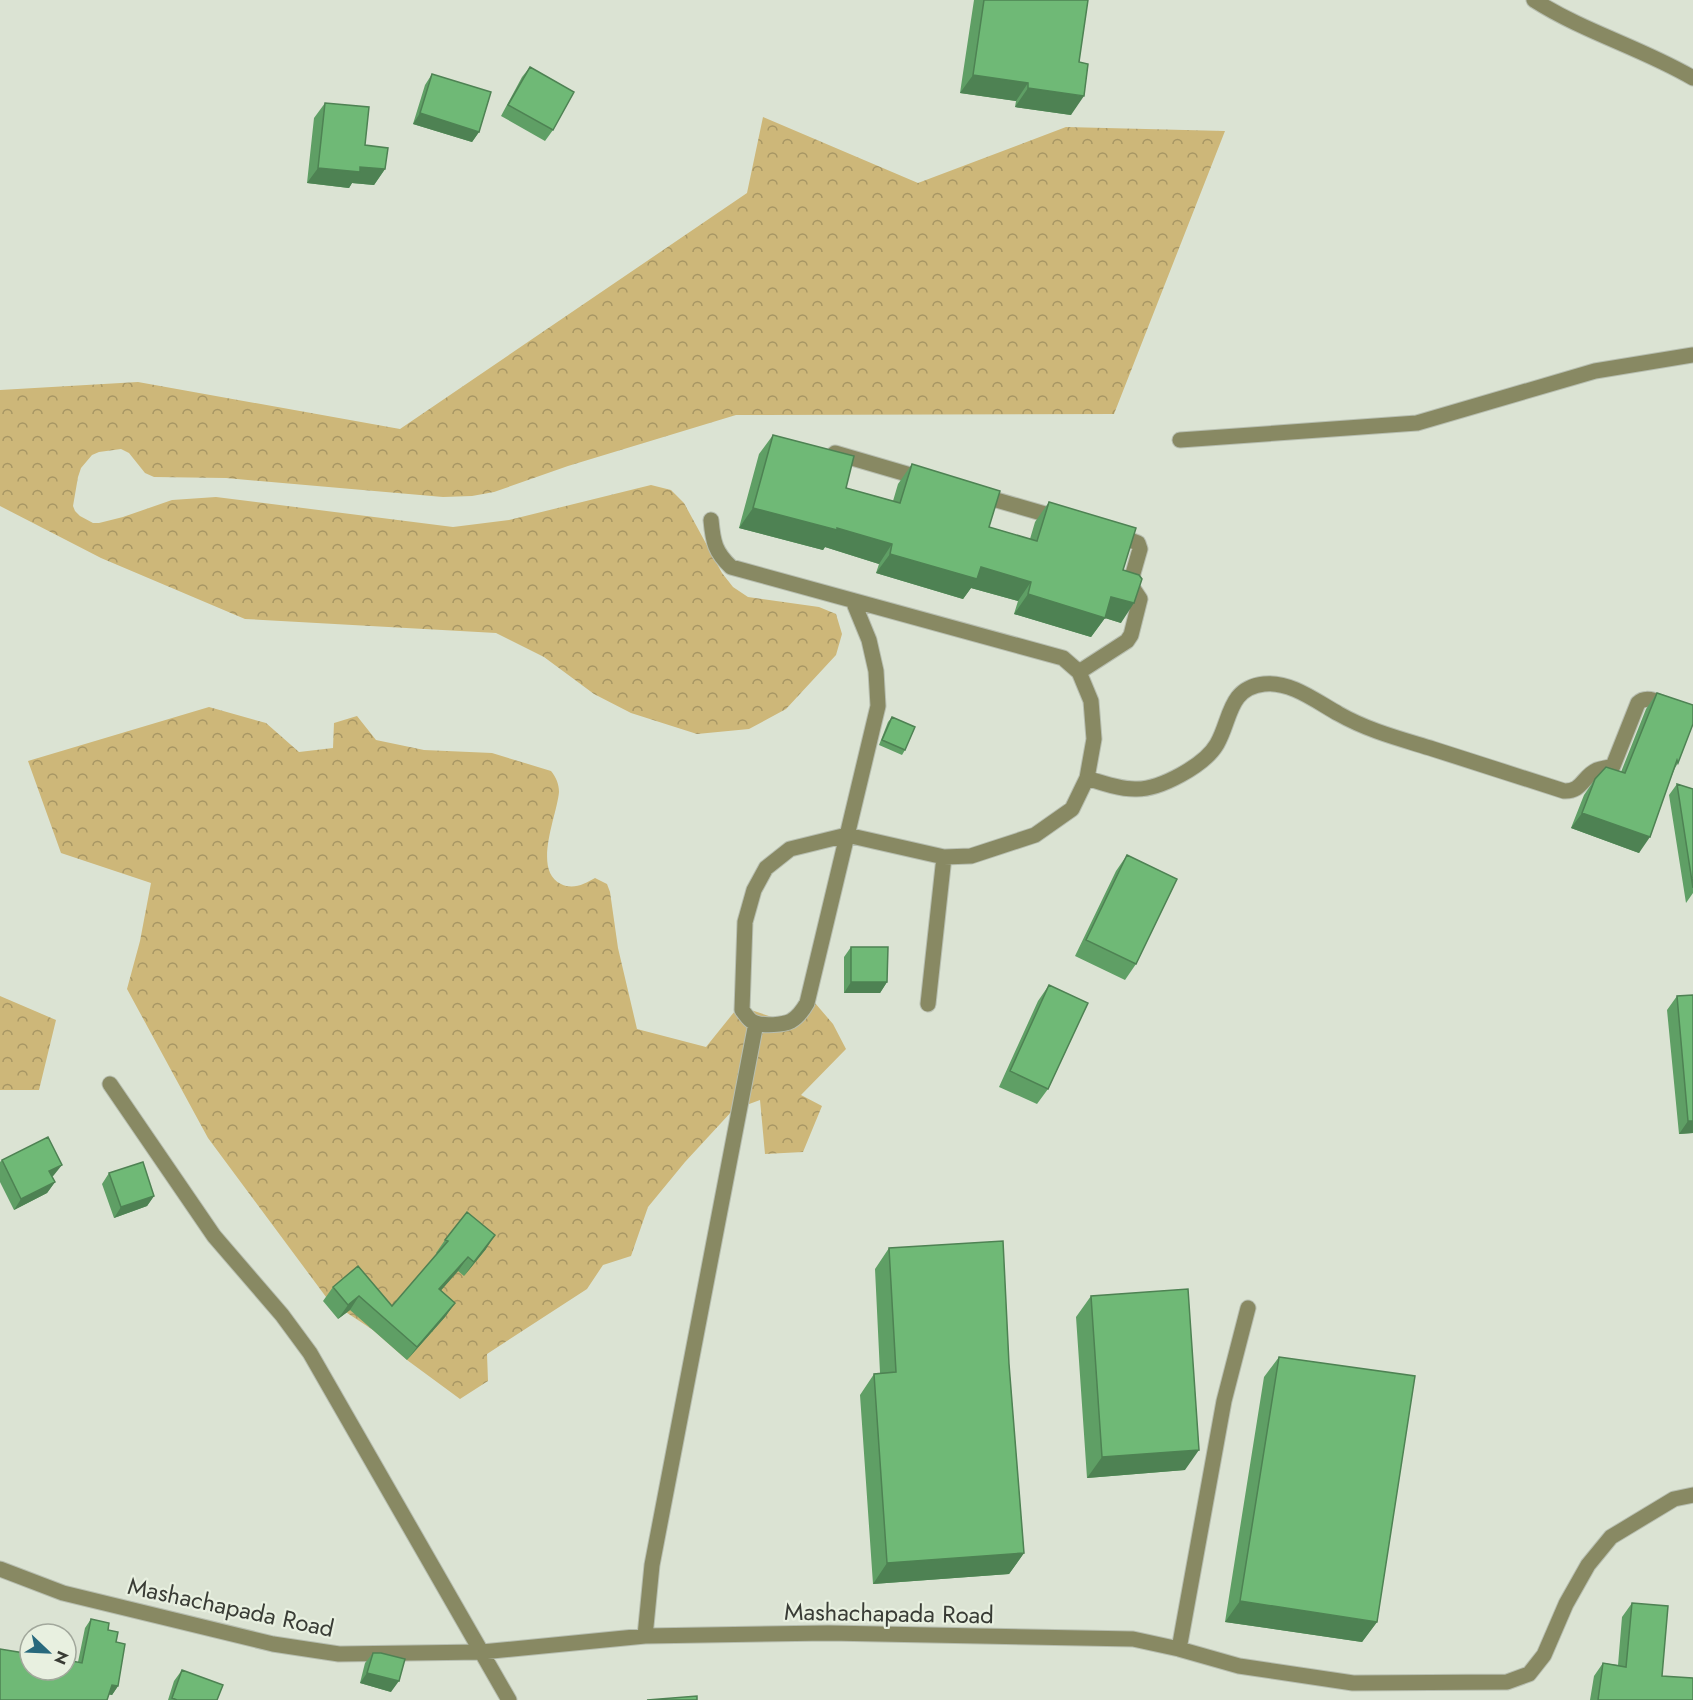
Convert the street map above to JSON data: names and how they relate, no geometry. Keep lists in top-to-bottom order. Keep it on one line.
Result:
{"streets":{"street":["Mashachapada Road"]},"north":"bottom right"}
